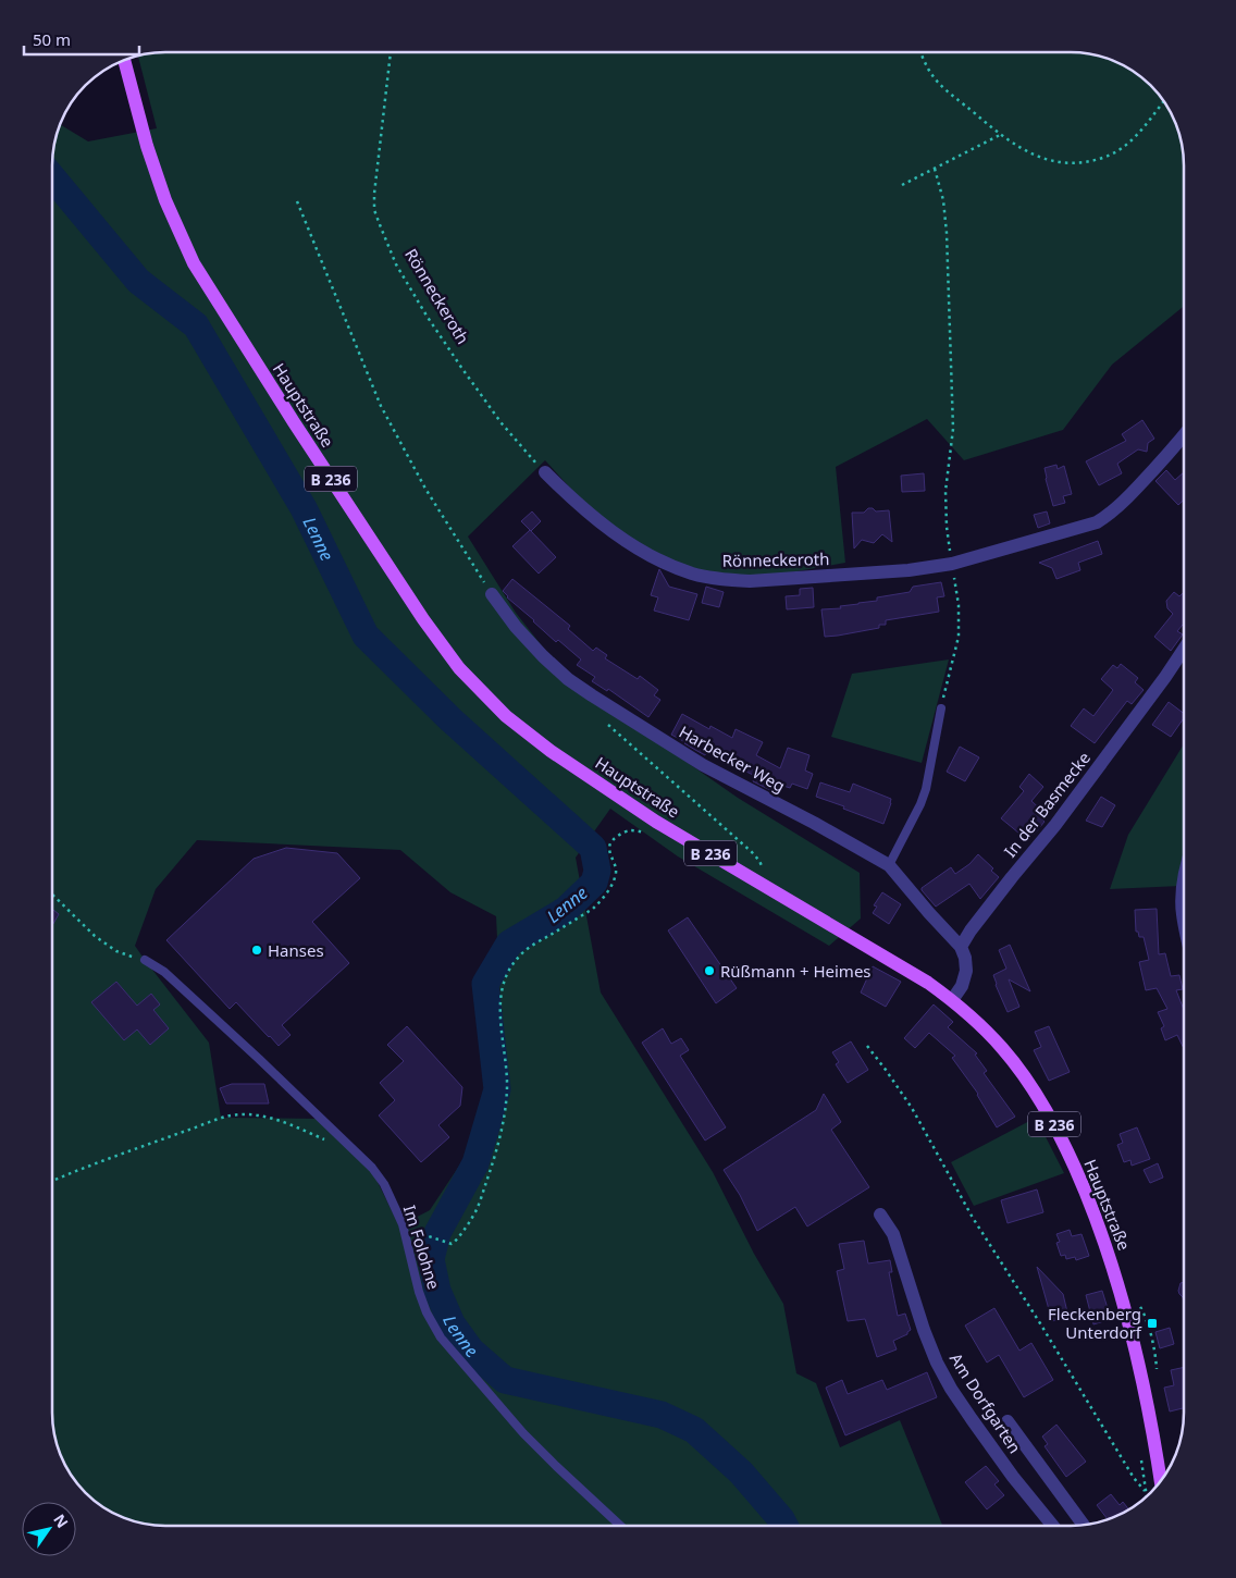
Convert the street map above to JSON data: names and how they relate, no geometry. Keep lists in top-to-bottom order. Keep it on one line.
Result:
{"streets":{"main road":["Hauptstraße","B 236"],"street":["Rönneckeroth","Harbecker Weg","In der Basmecke","Am Dorfgarten"],"lane":["Im Folohne"]},"crossings":[["Harbecker Weg","In der Basmecke"]],"water":["Lenne"],"places":{"other":["Hanses","Rüßmann + Heimes"],"transit":["Fleckenberg Unterdorf"]},"scale_bar":"50 m","north":"top right"}
